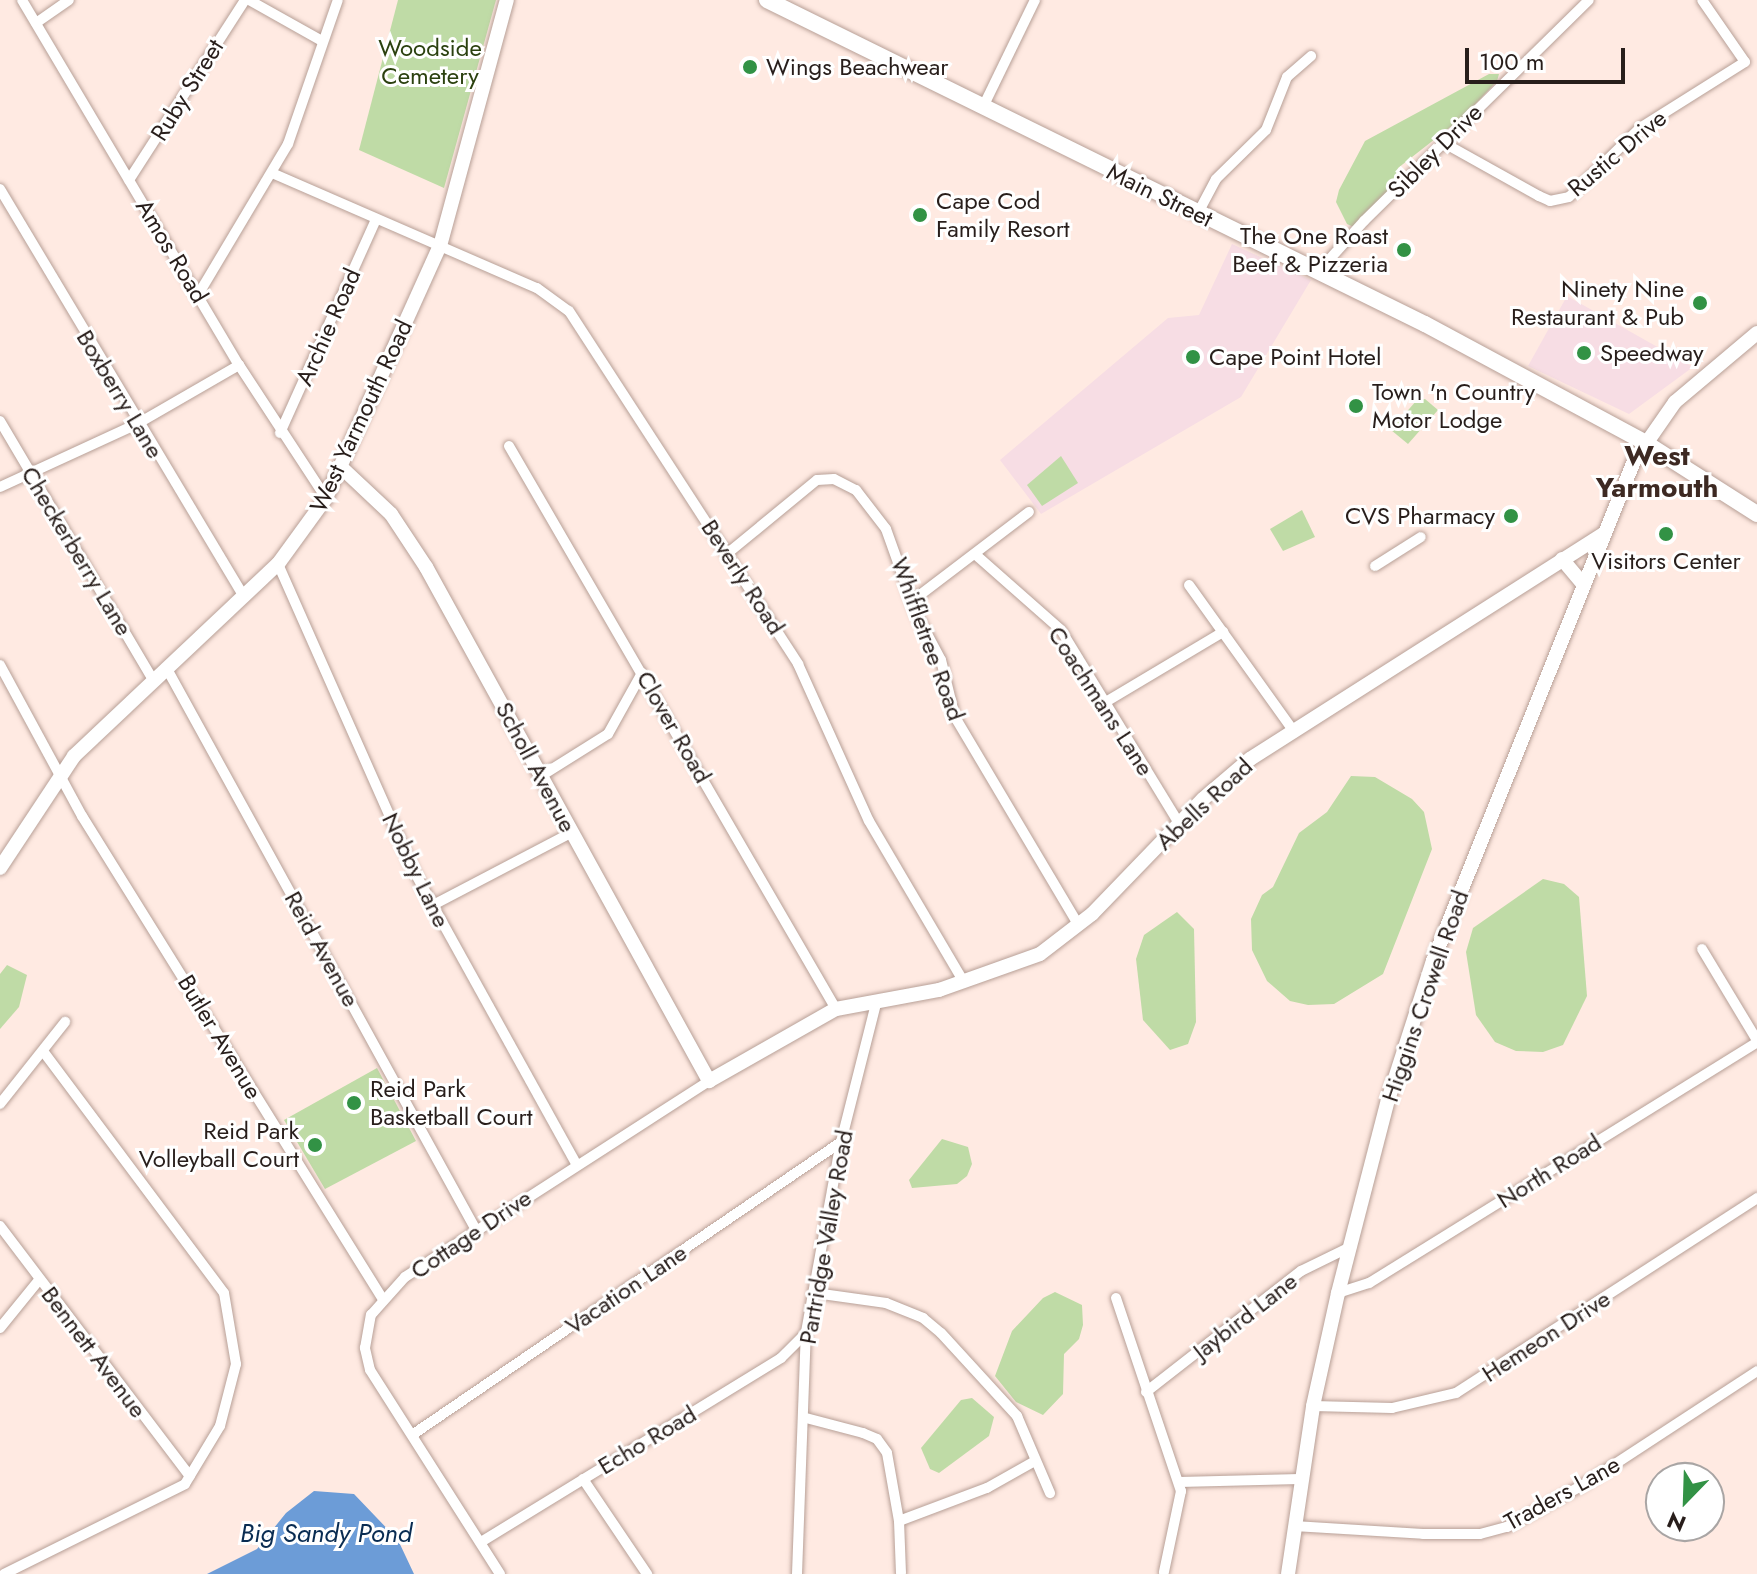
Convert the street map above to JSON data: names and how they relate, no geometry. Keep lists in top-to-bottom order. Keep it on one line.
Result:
{"streets":{"main road":["Main Street","West Yarmouth Road","Scholl Avenue","Abells Road","Higgins Crowell Road","Cottage Drive"],"street":["Ruby Street","Sibley Drive","Rustic Drive","Amos Road","Archie Road","Boxberry Lane","Checkerberry Lane","Beverly Road","Whiffletree Road","Coachmans Lane","Clover Road","Nobby Lane","Reid Avenue","Butler Avenue","North Road","Partridge Valley Road","Vacation Lane","Jaybird Lane","Hemeon Drive","Bennett Avenue","Echo Road","Traders Lane"]},"crossings":[["Ruby Street","Amos Road"],["Sibley Drive","Rustic Drive"],["Sibley Drive","Main Street"],["Main Street","Higgins Crowell Road"],["Amos Road","Archie Road"],["Amos Road","West Yarmouth Road"],["Archie Road","Beverly Road"],["Boxberry Lane","West Yarmouth Road"],["West Yarmouth Road","Checkerberry Lane"],["West Yarmouth Road","Beverly Road"],["West Yarmouth Road","Scholl Avenue"],["West Yarmouth Road","Nobby Lane"],["West Yarmouth Road","Reid Avenue"],["West Yarmouth Road","Butler Avenue"],["Beverly Road","Whiffletree Road"],["Beverly Road","Abells Road"],["Whiffletree Road","Abells Road"],["Coachmans Lane","Abells Road"],["Clover Road","Abells Road"],["Clover Road","Cottage Drive"],["Scholl Avenue","Cottage Drive"],["Abells Road","Higgins Crowell Road"],["Abells Road","Cottage Drive"],["Abells Road","Partridge Valley Road"],["Nobby Lane","Cottage Drive"],["Reid Avenue","Cottage Drive"],["Higgins Crowell Road","North Road"],["Higgins Crowell Road","Jaybird Lane"],["Higgins Crowell Road","Hemeon Drive"],["Higgins Crowell Road","Traders Lane"],["Butler Avenue","Cottage Drive"],["Partridge Valley Road","Vacation Lane"],["Partridge Valley Road","Echo Road"]],"districts":["West Yarmouth"],"water":["Big Sandy Pond"],"parks":["Woodside Cemetery"],"places":["Wings Beachwear","Cape Cod Family Resort","The One Roast Beef & Pizzeria","Ninety Nine Restaurant & Pub","Speedway","Cape Point Hotel","Town 'n Country Motor Lodge","CVS Pharmacy","Visitors Center","Reid Park Basketball Court","Reid Park Volleyball Court"],"scale_bar":"100 m","north":"bottom left"}
